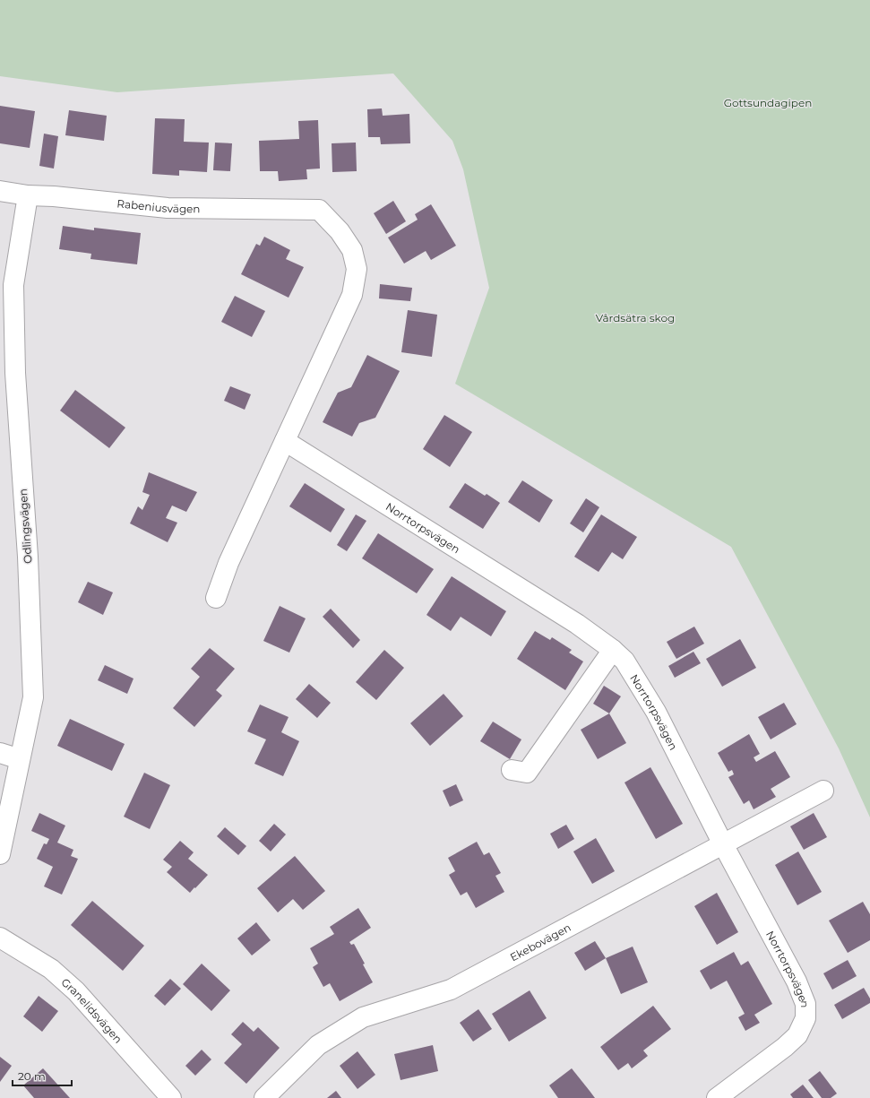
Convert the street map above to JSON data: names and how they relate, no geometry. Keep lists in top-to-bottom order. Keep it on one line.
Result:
{"streets":{"street":["Rabeniusvägen","Odlingsvägen","Norrtorpsvägen","Ekebovägen","Granelidsvägen"]},"crossings":[["Rabeniusvägen","Odlingsvägen"],["Rabeniusvägen","Norrtorpsvägen"],["Norrtorpsvägen","Ekebovägen"]],"parks":["Gottsundagipen","Vårdsätra skog"],"scale_bar":"20 m"}
